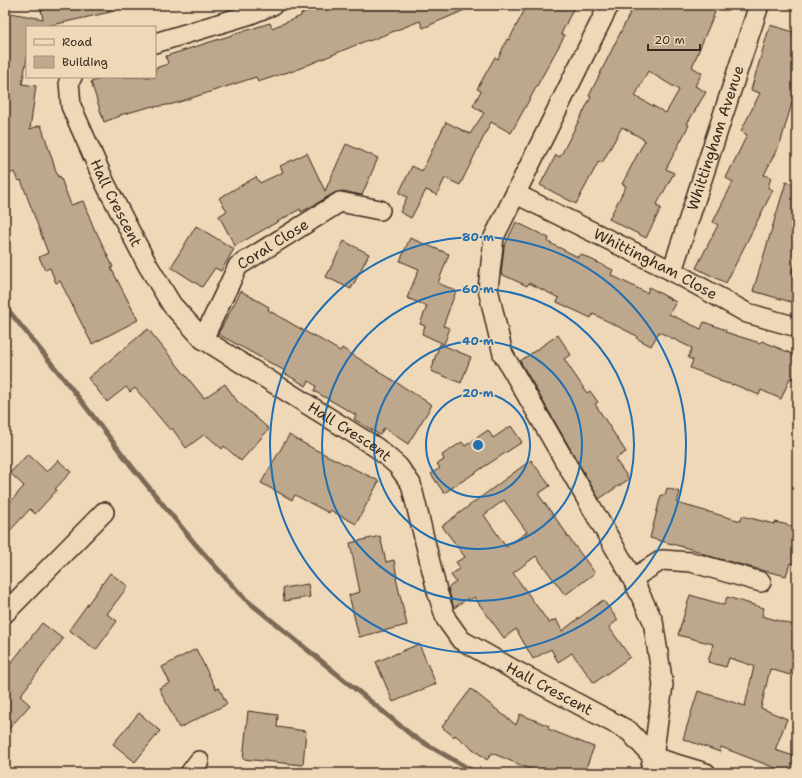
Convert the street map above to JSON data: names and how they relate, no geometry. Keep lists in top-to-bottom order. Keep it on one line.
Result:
{"streets":{"street":["Whittingham Avenue","Hall Crescent","Coral Close","Whittingham Close"]},"crossings":[["Whittingham Avenue","Whittingham Close"],["Hall Crescent","Coral Close"]],"legend":["Road","Building"],"scale_bar":"20 m","rings":["80 m","60 m","40 m","20 m"]}
